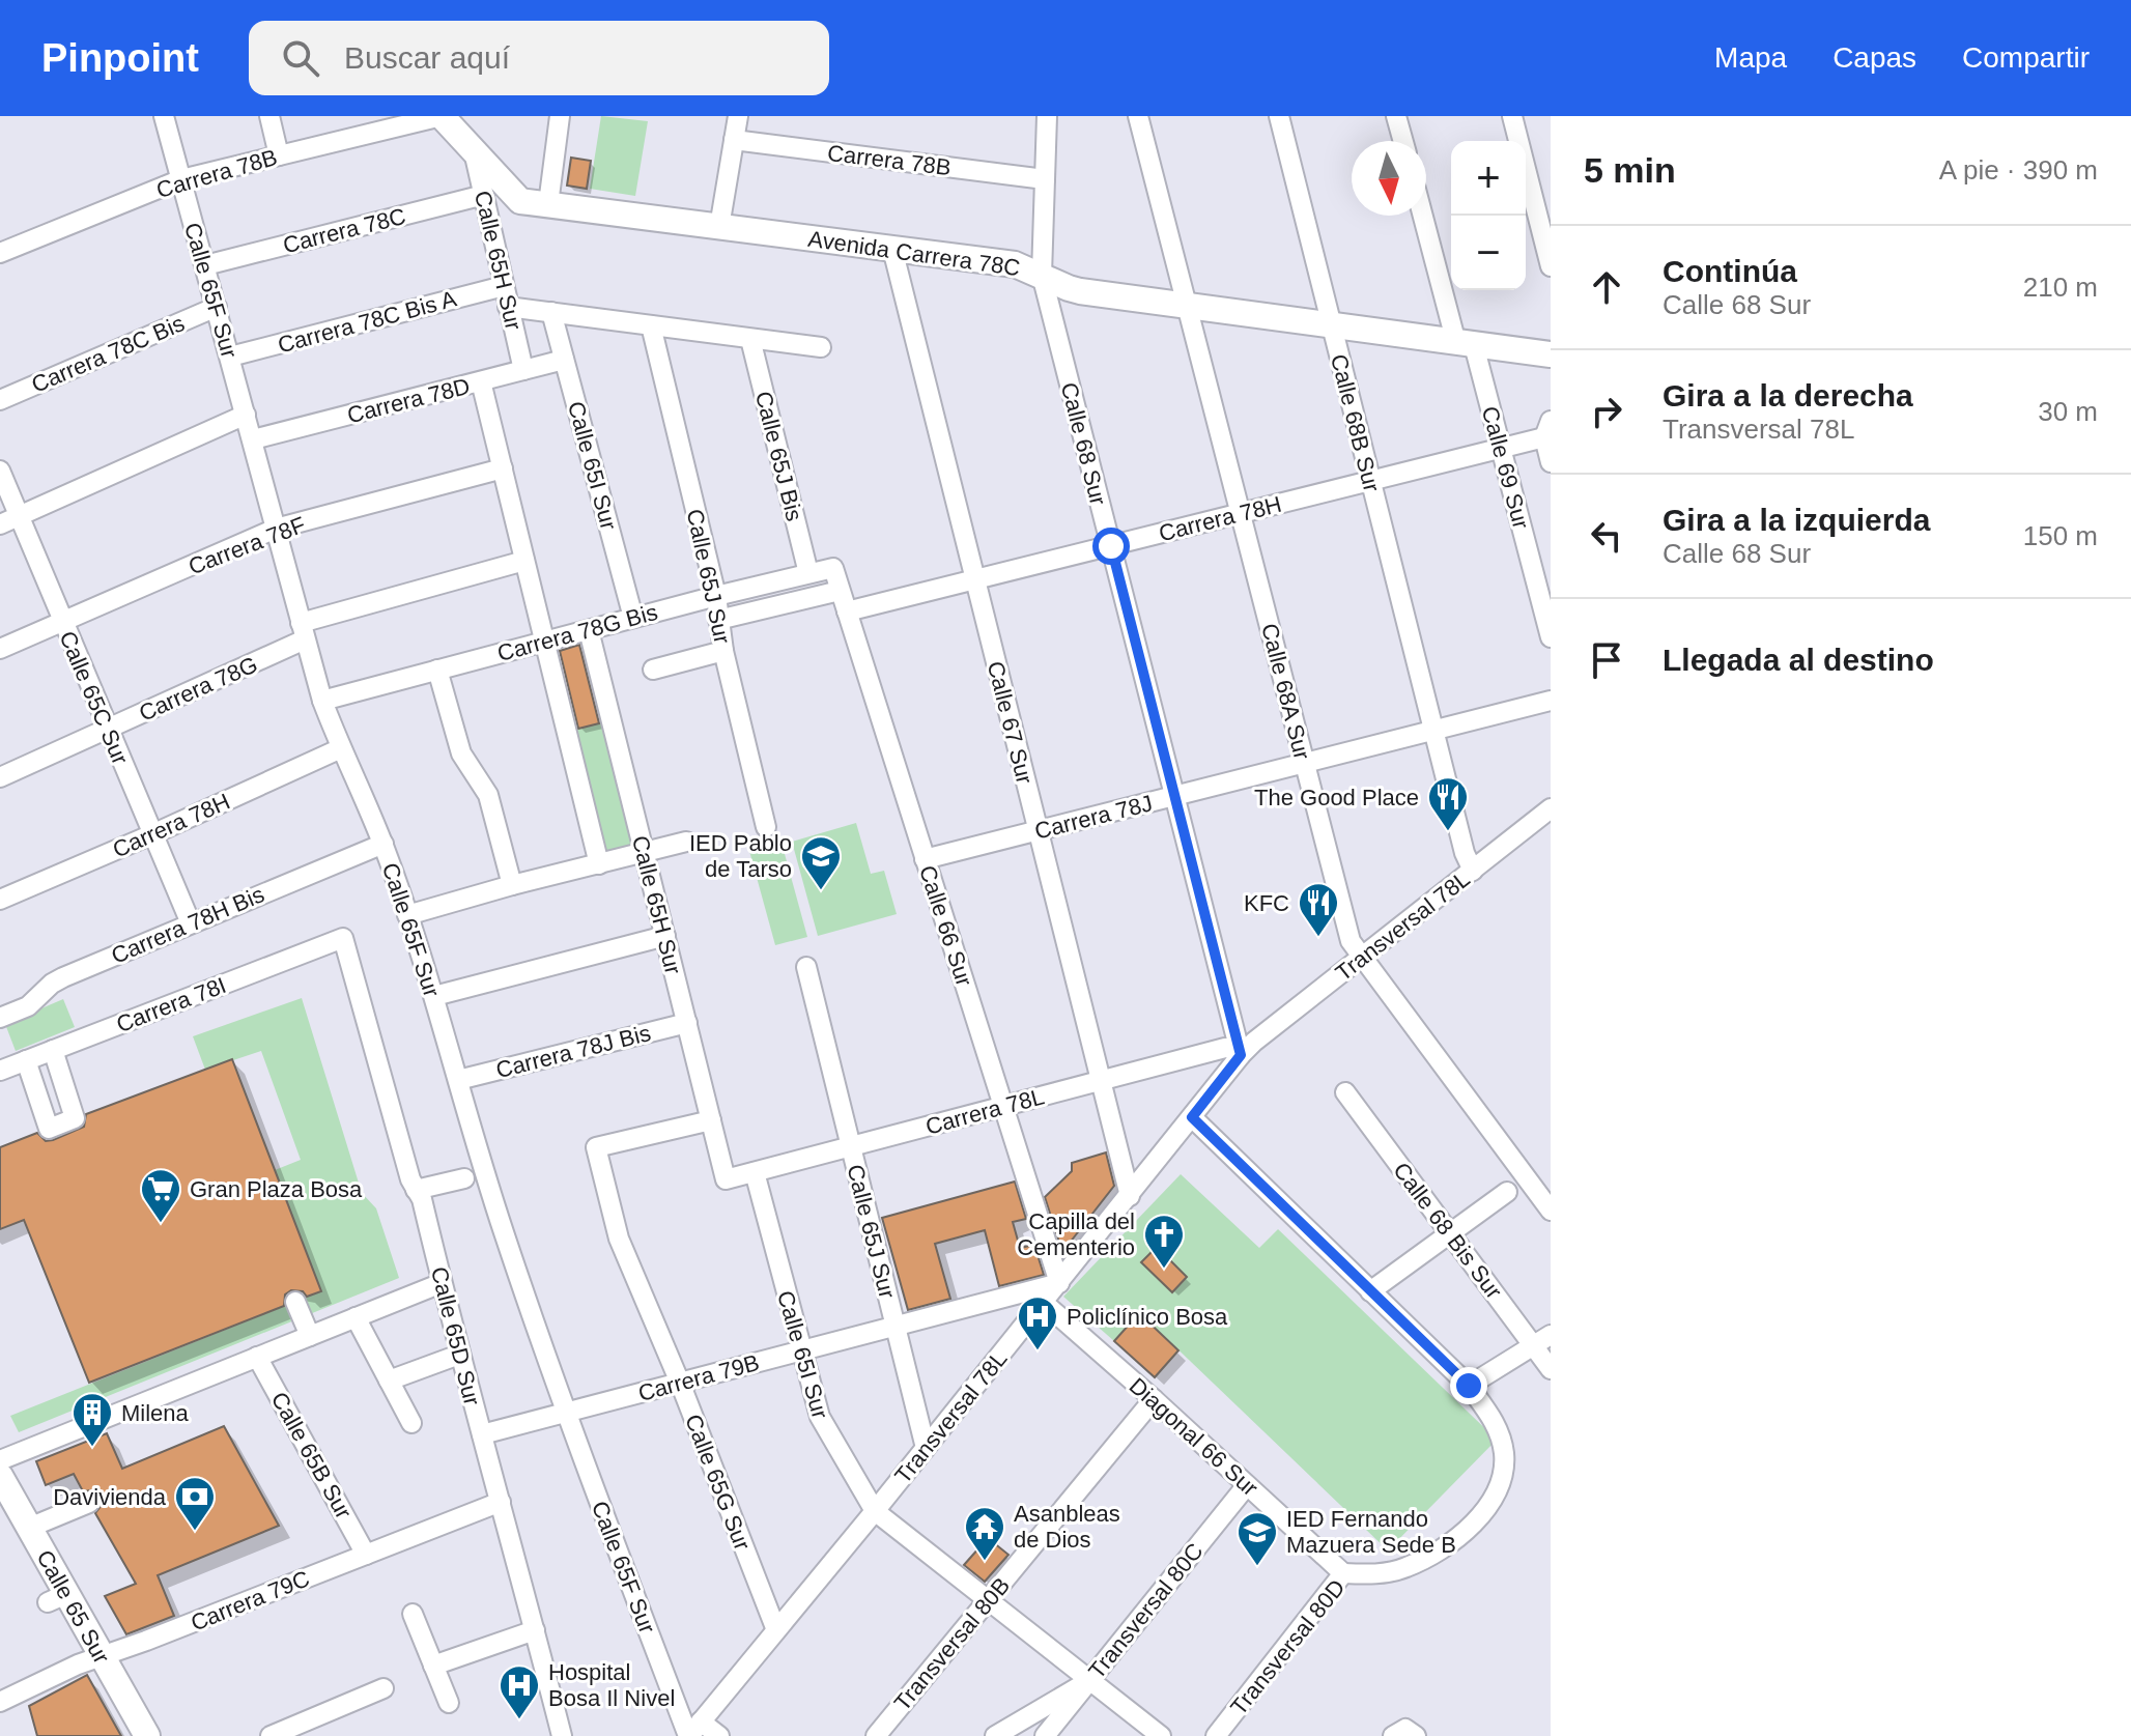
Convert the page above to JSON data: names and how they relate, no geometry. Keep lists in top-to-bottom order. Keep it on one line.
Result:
{"streets":{"main road":["Avenida Carrera 78C","Calle 65H Sur","Calle 65 Sur"],"street":["Carrera 78B","Carrera 78C","Calle 65F Sur","Carrera 78C Bis A","Carrera 78C Bis","Carrera 78D","Calle 68B Sur","Calle 68 Sur","Calle 65J Bis","Calle 65I Sur","Calle 69 Sur","Carrera 78H","Carrera 78F","Calle 65J Sur","Carrera 78G Bis","Carrera 78G","Calle 68A Sur","Calle 65C Sur","Calle 67 Sur","Carrera 78J","Carrera 78H Bis","Calle 66 Sur","Transversal 78L","Carrera 78I","Carrera 78J Bis","Carrera 78L","Calle 68 Bis Sur","Calle 65D Sur","Carrera 79B","Diagonal 66 Sur","Calle 65B Sur","Calle 65G Sur","Carrera 79C","Transversal 80C","Transversal 80B","Transversal 80D"]},"crossings":[["Carrera 78B","Calle 65H Sur"],["Carrera 78B","Calle 65F Sur"],["Carrera 78B","Calle 68 Sur"],["Carrera 78C","Calle 65H Sur"],["Carrera 78C","Calle 65F Sur"],["Avenida Carrera 78C","Calle 65H Sur"],["Avenida Carrera 78C","Calle 68B Sur"],["Avenida Carrera 78C","Calle 68 Sur"],["Avenida Carrera 78C","Calle 69 Sur"],["Avenida Carrera 78C","Calle 68A Sur"],["Avenida Carrera 78C","Calle 67 Sur"],["Calle 65H Sur","Carrera 78C Bis A"],["Calle 65H Sur","Carrera 78D"],["Calle 65H Sur","Carrera 78G Bis"],["Calle 65H Sur","Carrera 78J Bis"],["Calle 65H Sur","Carrera 78L"],["Calle 65H Sur","Calle 65G Sur"],["Calle 65F Sur","Carrera 78C Bis A"],["Calle 65F Sur","Carrera 78C Bis"],["Calle 65F Sur","Carrera 78D"],["Calle 65F Sur","Carrera 78H"],["Calle 65F Sur","Carrera 78F"],["Calle 65F Sur","Carrera 78G Bis"],["Calle 65F Sur","Carrera 78G"],["Calle 65F Sur","Carrera 78H Bis"],["Calle 65F Sur","Transversal 78L"],["Calle 65F Sur","Carrera 78J Bis"],["Calle 65F Sur","Carrera 79B"],["Carrera 78D","Calle 65I Sur"],["Calle 68B Sur","Carrera 78H"],["Calle 68B Sur","Carrera 78J"],["Calle 68B Sur","Transversal 78L"],["Calle 68 Sur","Carrera 78H"],["Calle 68 Sur","Carrera 78J"],["Calle 68 Sur","Transversal 78L"],["Calle 68 Sur","Carrera 78L"],["Calle 65J Bis","Carrera 78G Bis"],["Calle 65I Sur","Carrera 78G Bis"],["Calle 65I Sur","Transversal 78L"],["Calle 65I Sur","Carrera 78L"],["Calle 65I Sur","Carrera 79B"],["Calle 65I Sur","Transversal 80C"],["Calle 65I Sur","Transversal 80B"],["Calle 69 Sur","Carrera 78H"],["Carrera 78H","Calle 68A Sur"],["Carrera 78H","Calle 65C Sur"],["Carrera 78H","Calle 67 Sur"],["Carrera 78H","Calle 66 Sur"],["Carrera 78F","Calle 65C Sur"],["Calle 65J Sur","Carrera 78G Bis"],["Calle 65J Sur","Transversal 78L"],["Calle 65J Sur","Carrera 78L"],["Calle 65J Sur","Carrera 79B"],["Carrera 78G Bis","Calle 66 Sur"],["Carrera 78G","Calle 65C Sur"],["Calle 68A Sur","Carrera 78J"],["Calle 68A Sur","Transversal 78L"],["Calle 65C Sur","Carrera 78H Bis"],["Calle 67 Sur","Carrera 78J"],["Calle 67 Sur","Transversal 78L"],["Calle 67 Sur","Carrera 78L"],["Carrera 78J","Calle 66 Sur"],["Calle 66 Sur","Transversal 78L"],["Calle 66 Sur","Carrera 78L"],["Calle 66 Sur","Carrera 79B"],["Transversal 78L","Carrera 78L"],["Transversal 78L","Carrera 79B"],["Transversal 78L","Diagonal 66 Sur"],["Transversal 78L","Calle 65G Sur"],["Carrera 78I","Calle 65D Sur"],["Calle 65D Sur","Carrera 79B"],["Calle 65D Sur","Carrera 79C"],["Carrera 79B","Calle 65G Sur"],["Diagonal 66 Sur","Transversal 80C"],["Diagonal 66 Sur","Transversal 80B"],["Diagonal 66 Sur","Transversal 80D"],["Calle 65B Sur","Carrera 79C"],["Carrera 79C","Calle 65 Sur"]],"places":{"restaurant":["The Good Place","KFC"],"school or university":["IED Pablo de Tarso","IED Fernando Mazuera Sede B"],"supermarket":["Gran Plaza Bosa"],"church":["Capilla del Cementerio"],"hospital":["Policlínico Bosa","Hospital Bosa Il Nivel"],"building":["Milena"],"bank":["Davivienda"],"temple":["Asanbleas de Dios"]},"north":"bottom","page":{"header":"Pinpoint","search":"Buscar aquí","nav":["Mapa","Capas","Compartir"],"heading":["5 min","A pie · 390 m"],"map_buttons":["+","−"],"list":[["Continúa","Calle 68 Sur","210 m"],["Gira a la derecha","Transversal 78L","30 m"],["Gira a la izquierda","Calle 68 Sur","150 m"],"Llegada al destino"]}}
